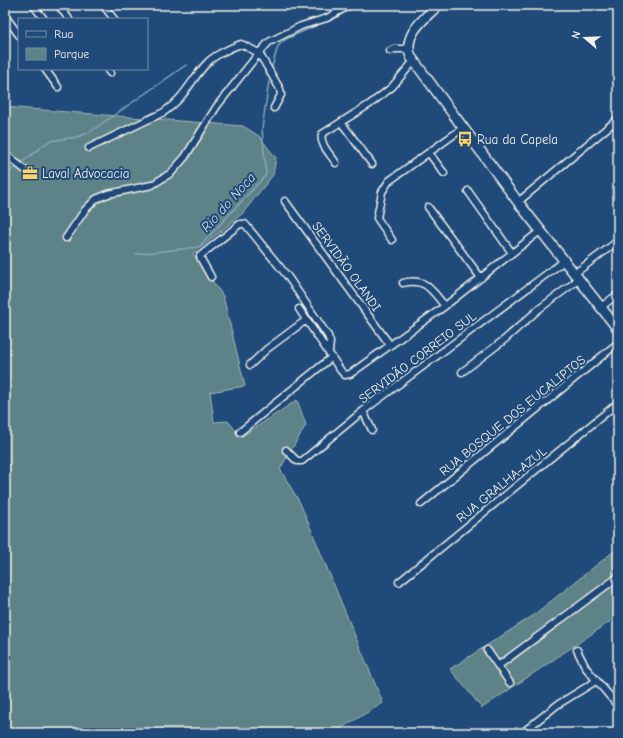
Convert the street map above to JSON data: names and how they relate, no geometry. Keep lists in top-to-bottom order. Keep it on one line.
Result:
{"streets":{"street":["SERVIDÃO OLANDI","SERVIDÃO CORREIO SUL","RUA BOSQUE DOS EUCALIPTOS","RUA GRALHA-AZUL"]},"water":["Rio do Noca"],"places":{"bus stop":["Rua da Capela"],"office":["Laval Advocacia"]},"legend":["Rua","Parque"],"north":"left"}
